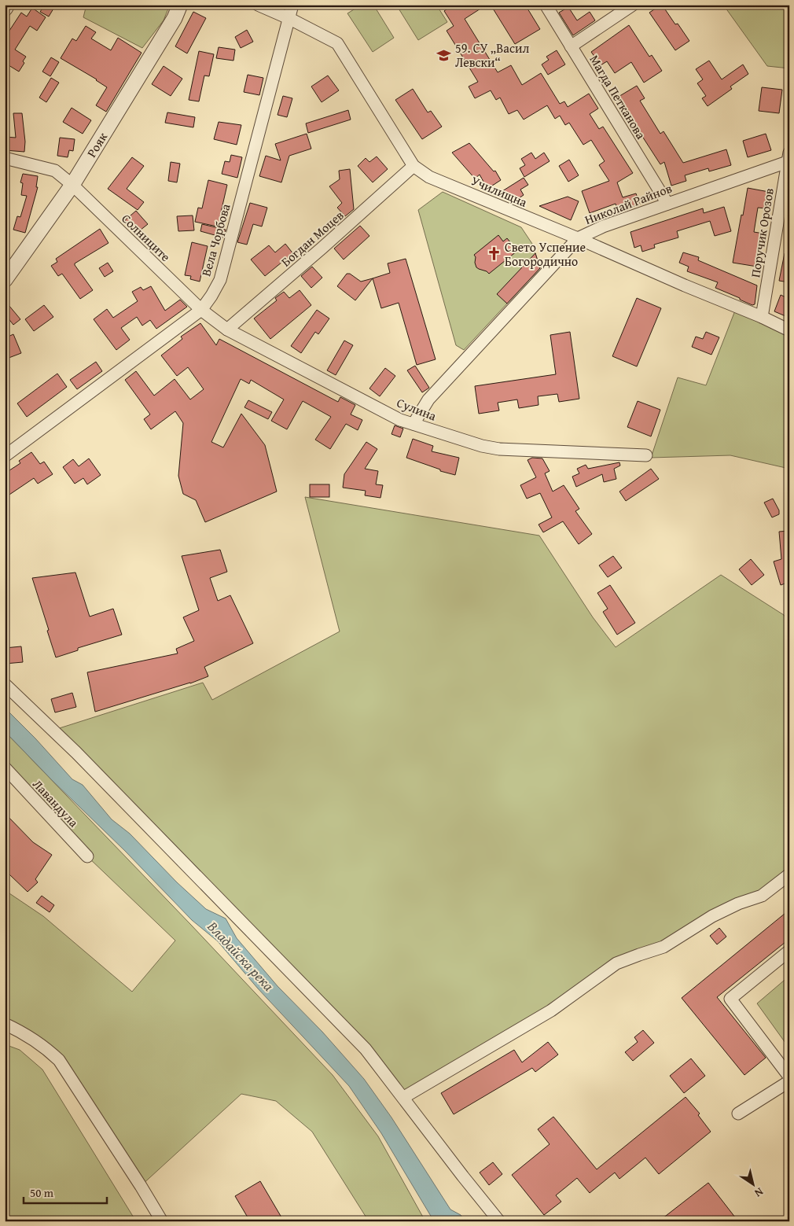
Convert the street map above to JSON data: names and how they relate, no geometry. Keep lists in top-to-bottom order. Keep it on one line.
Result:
{"streets":{"street":["Магда Петканова","Рояк","Училищна","Николай Райнов","Поручик Орозов","Солниците","Богдан Моцев","Вела Чорбова","Сулина","Лавандула"]},"crossings":[["Магда Петканова","Николай Райнов"],["Рояк","Солниците"],["Училищна","Николай Райнов"],["Училищна","Поручик Орозов"],["Училищна","Богдан Моцев"],["Училищна","Вела Чорбова"],["Николай Райнов","Поручик Орозов"],["Николай Райнов","Сулина"],["Солниците","Вела Чорбова"],["Солниците","Сулина"],["Богдан Моцев","Сулина"],["Вела Чорбова","Сулина"]],"water":["Владайска река"],"places":{"school or university":["59. СУ „Васил Левски“"],"church":["Свето Успение Богородично"]},"scale_bar":"50 m","north":"bottom right"}
